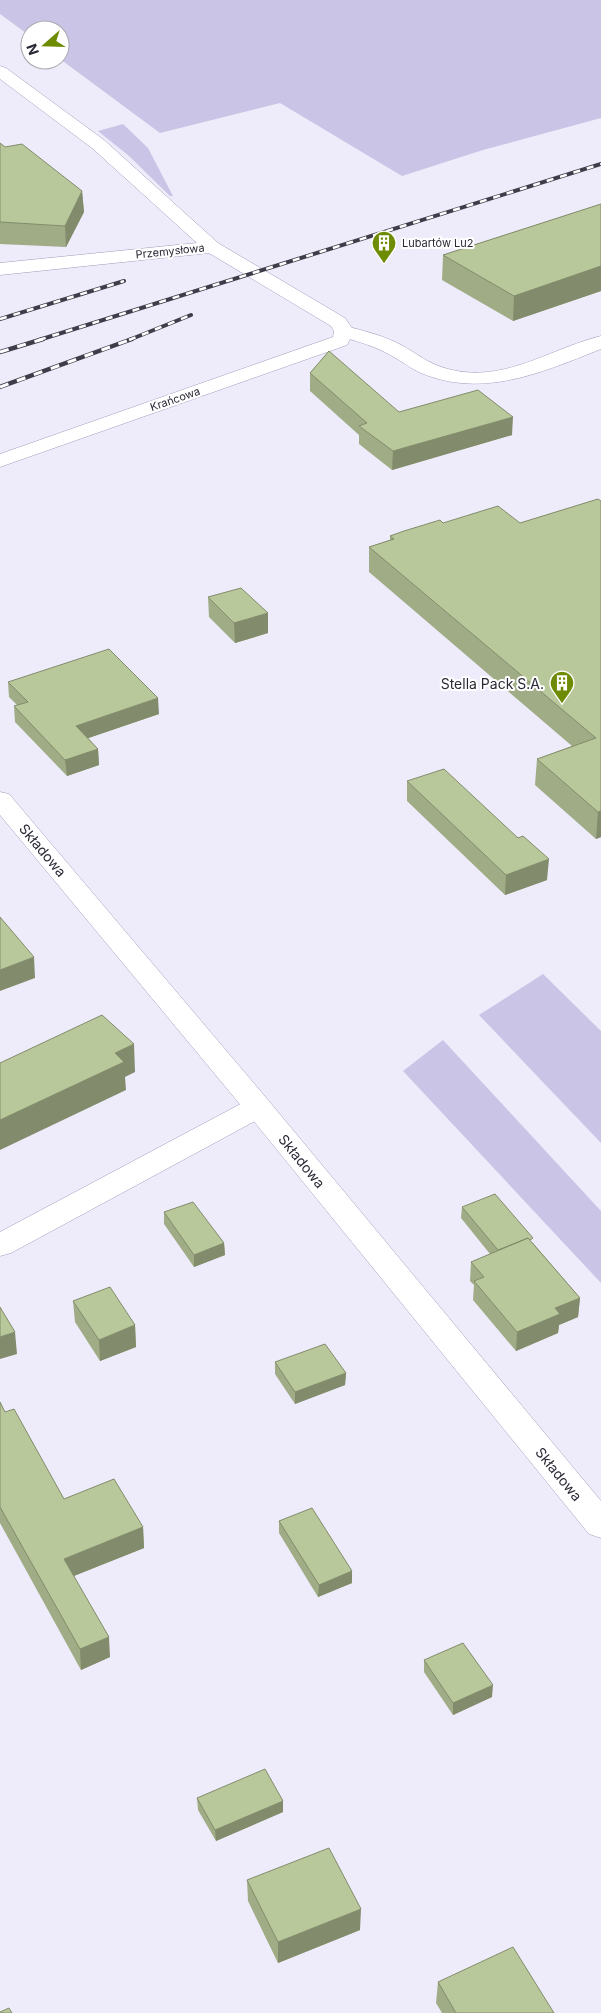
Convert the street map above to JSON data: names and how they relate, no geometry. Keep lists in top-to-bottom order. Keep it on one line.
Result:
{"streets":{"street":["Przemysłowa","Krańcowa","Składowa"]},"crossings":[["Przemysłowa","Krańcowa"]],"places":{"building":["Lubartów Lu2","Stella Pack S.A."]},"north":"left"}
